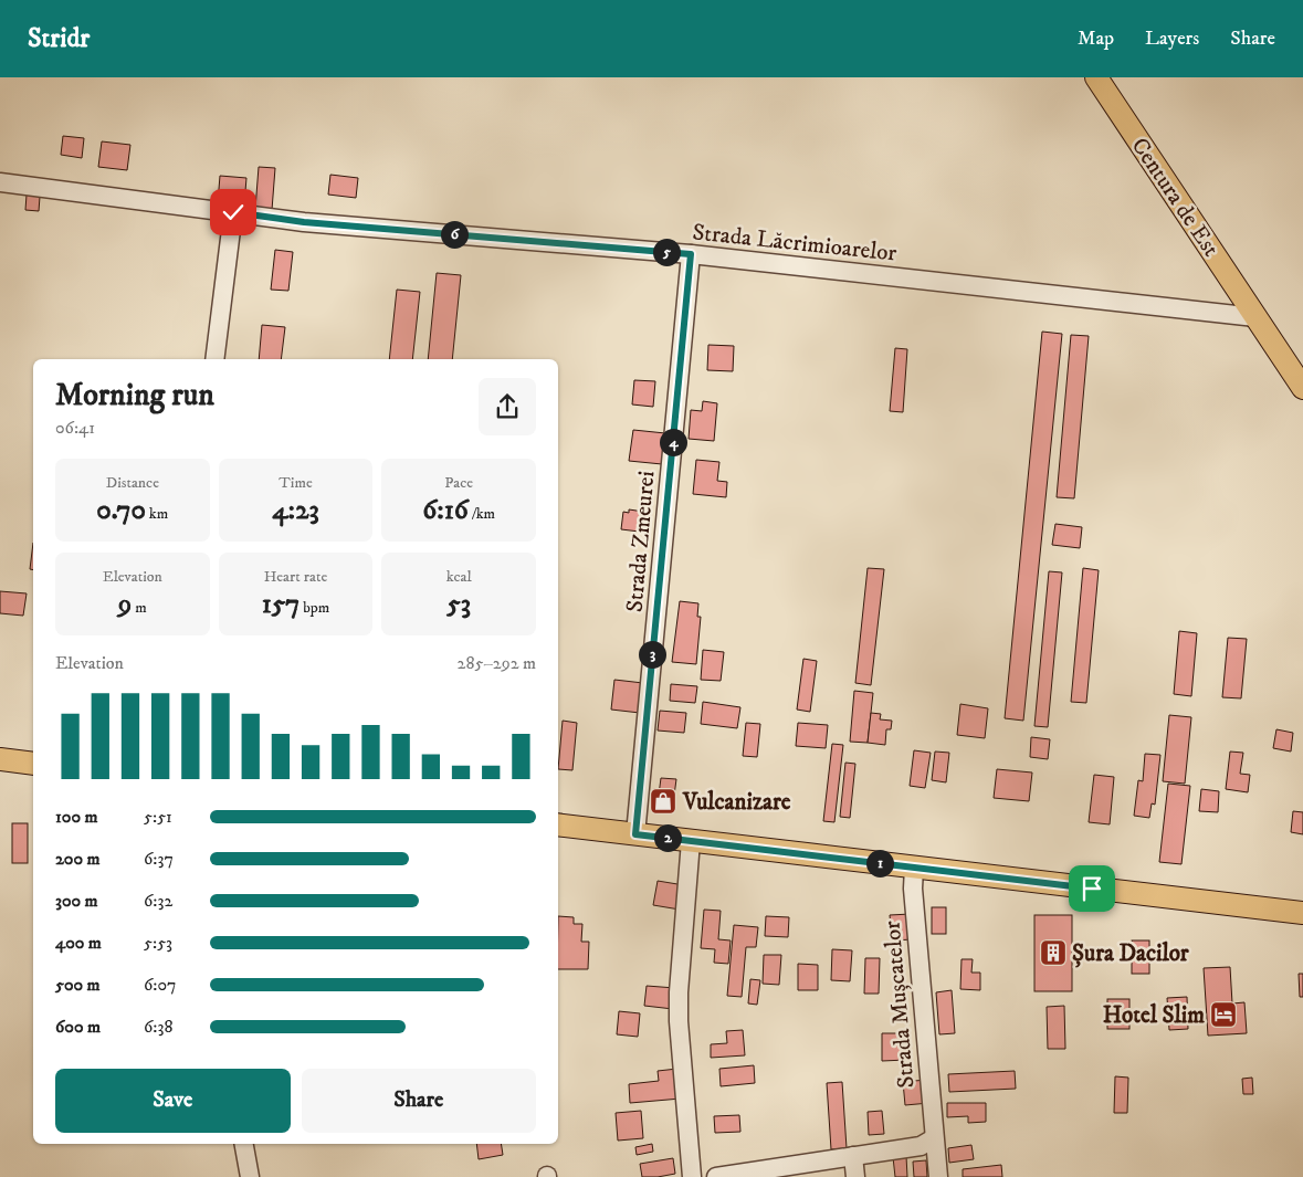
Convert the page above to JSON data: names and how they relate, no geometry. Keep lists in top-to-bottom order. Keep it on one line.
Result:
{"streets":{"main road":["Centura de Est"],"street":["Strada Lăcrimioarelor","Strada Zmeurei","Strada Mușcatelor"]},"crossings":[["Centura de Est","Strada Lăcrimioarelor"],["Strada Lăcrimioarelor","Strada Zmeurei"]],"places":{"shop":["Vulcanizare"],"building":["Șura Dacilor"],"hotel":["Hotel Slim"]},"page":{"header":"Stridr","nav":["Map","Layers","Share"],"pins":["6","5","4","3","2","1"],"heading":["Morning run","06:41"],"stats":[["Distance","0.70 km"],["Time","4:23"],["Pace","6:16 /km"],["Elevation","9 m"],["Heart rate","157 bpm"],["kcal","53"]],"chart":["Elevation","285–292 m"],"list":[{"name":"100 m","note":"5:51"},{"name":"200 m","note":"6:37"},{"name":"300 m","note":"6:32"},{"name":"400 m","note":"5:53"},{"name":"500 m","note":"6:07"},{"name":"600 m","note":"6:38"}],"buttons":["Save","Share"]}}
